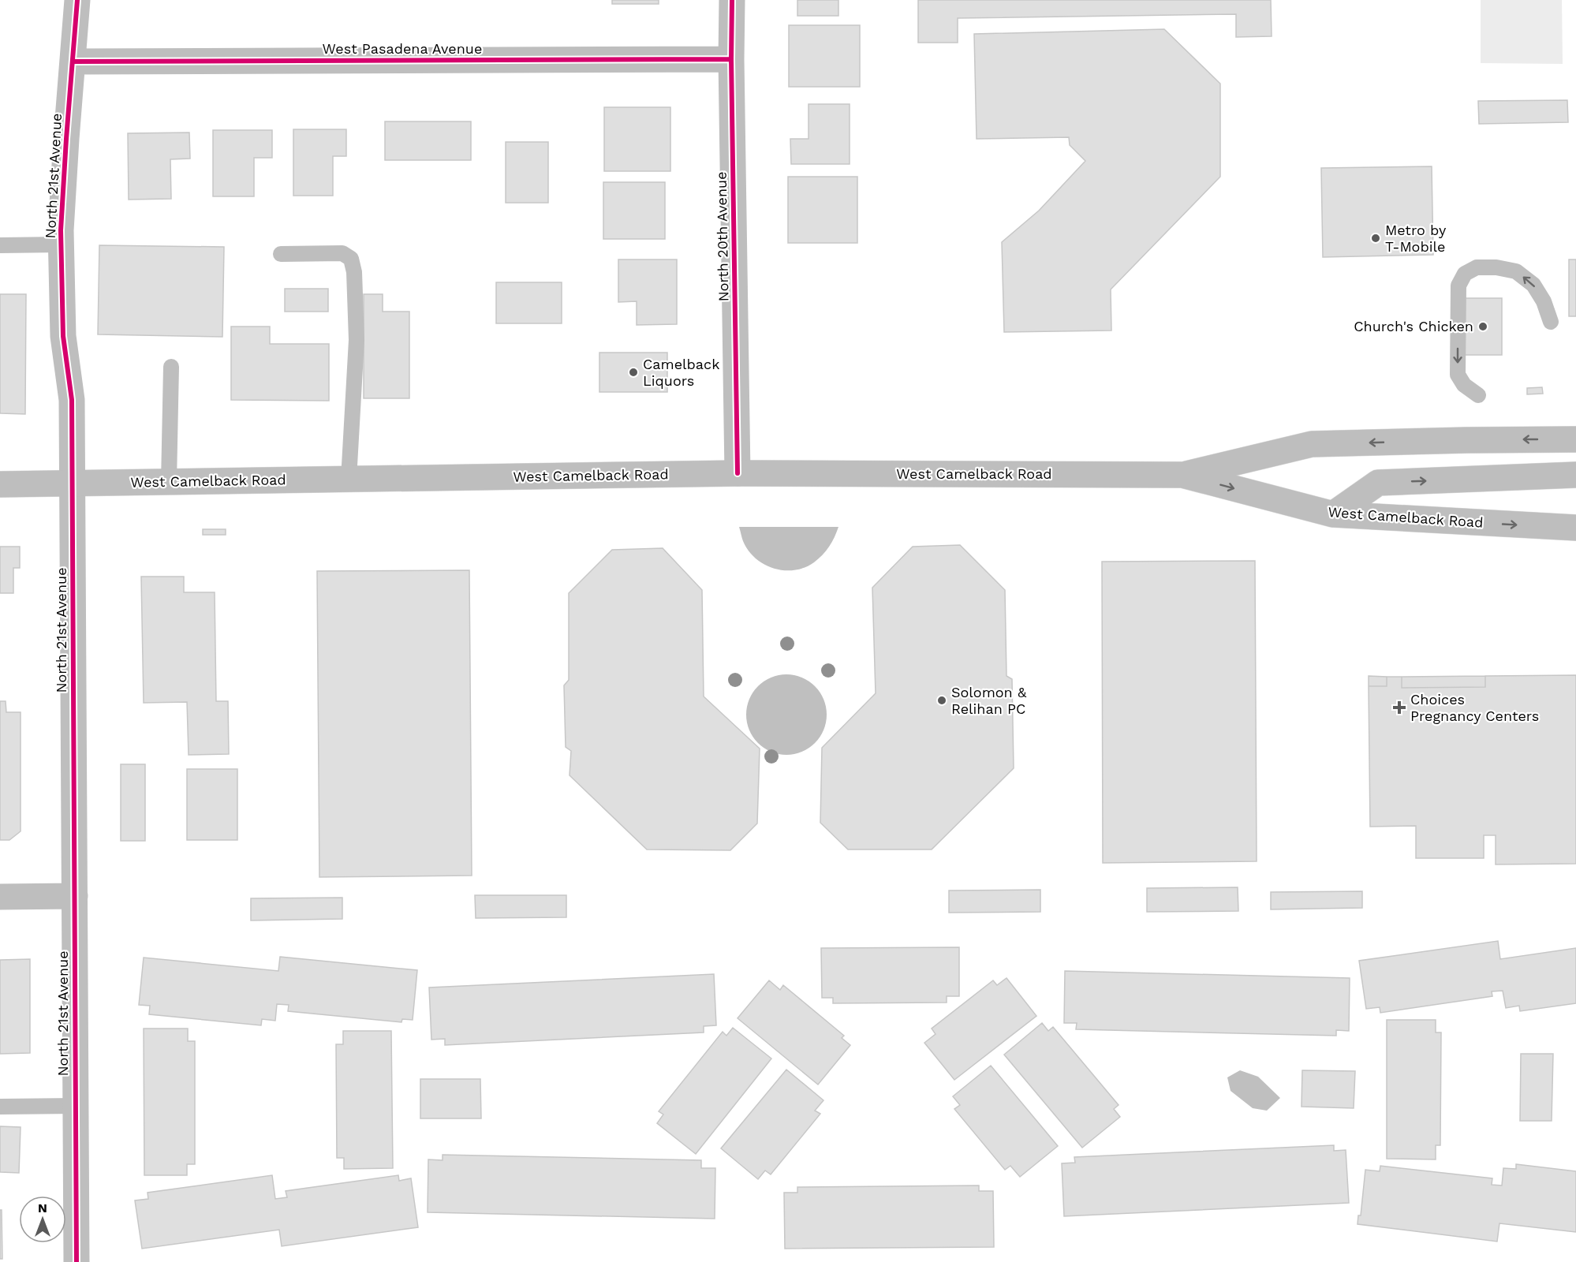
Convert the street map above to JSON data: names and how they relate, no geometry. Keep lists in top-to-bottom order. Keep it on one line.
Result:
{"streets":{"street":["West Pasadena Avenue","North 21st Avenue","North 20th Avenue","West Camelback Road"]},"crossings":[["West Pasadena Avenue","North 21st Avenue"],["West Pasadena Avenue","North 20th Avenue"],["North 21st Avenue","West Camelback Road"],["North 20th Avenue","West Camelback Road"]],"places":{"other":["Metro by T-Mobile","Church's Chicken","Camelback Liquors","Solomon & Relihan PC"],"health":["Choices Pregnancy Centers"]},"north":"top"}
